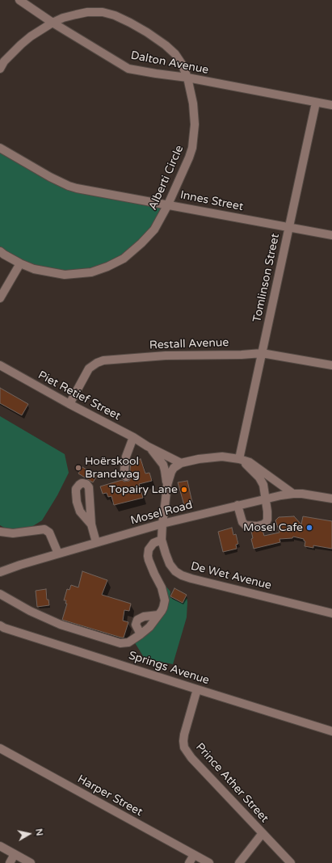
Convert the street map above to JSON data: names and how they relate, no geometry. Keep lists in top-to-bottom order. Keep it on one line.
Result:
{"streets":{"street":["Dalton Avenue","Alberti Circle","Innes Street","Tomlinson Street","Restall Avenue","Piet Retief Street","Mosel Road","De Wet Avenue","Springs Avenue","Prince Ather Street","Harper Street"]},"crossings":[["Dalton Avenue","Alberti Circle"],["Dalton Avenue","Tomlinson Street"],["Alberti Circle","Innes Street"],["Innes Street","Tomlinson Street"],["Tomlinson Street","Restall Avenue"],["Restall Avenue","Piet Retief Street"],["Piet Retief Street","Mosel Road"],["Piet Retief Street","De Wet Avenue"],["Mosel Road","De Wet Avenue"],["Springs Avenue","Prince Ather Street"]],"places":["Hoërskool Brandwag","Topairy Lane","Mosel Cafe"],"north":"right"}
